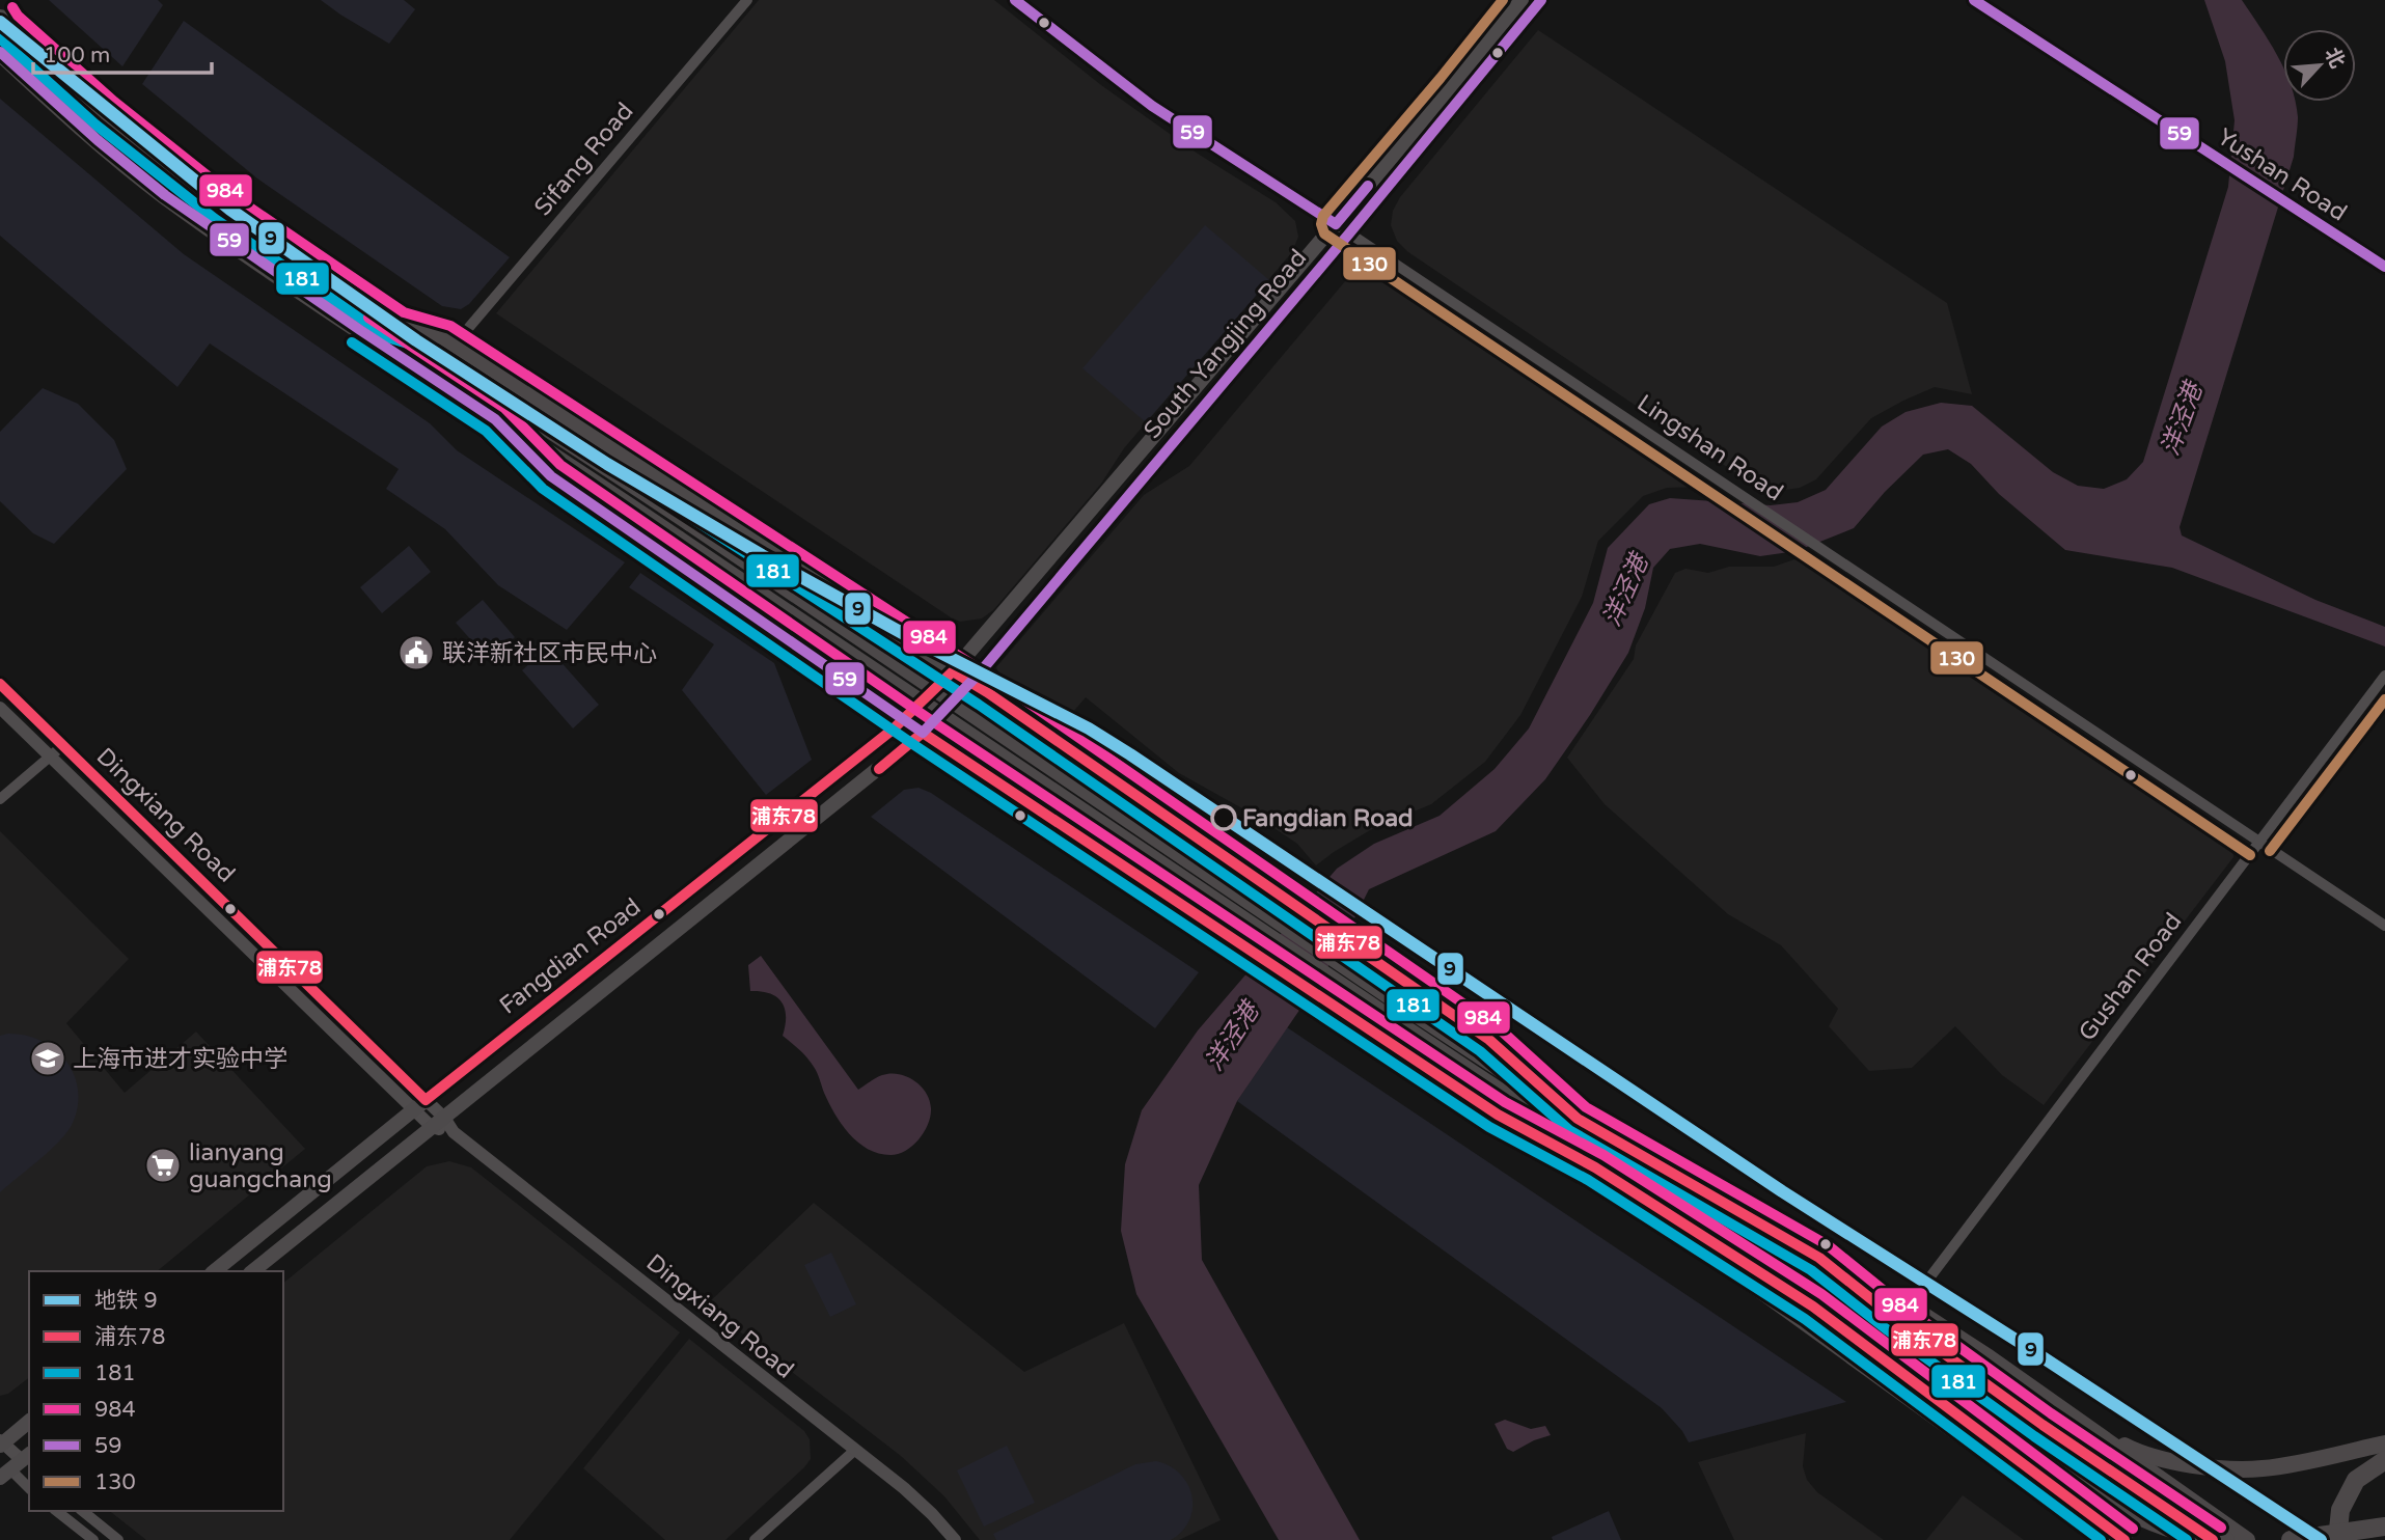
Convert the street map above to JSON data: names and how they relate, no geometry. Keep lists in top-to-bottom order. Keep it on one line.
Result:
{"streets":{"main road":["South Yangjing Road","Fangdian Road"],"street":["Sifang Road","Yushan Road","Lingshan Road","Dingxiang Road","Gushan Road"]},"crossings":[["South Yangjing Road","Lingshan Road"],["South Yangjing Road","Fangdian Road"],["Lingshan Road","Gushan Road"],["Dingxiang Road","Fangdian Road"]],"water":["洋泾港"],"places":{"public building":["联洋新社区市民中心"],"other":["Fangdian Road"],"school or university":["上海市进才实验中学"],"supermarket":["lianyang guangchang"]},"lines":["transit line 59","transit line 130","transit line 984","metro line 9","transit line 181","transit line 浦东78"],"legend":["地铁 9","浦东78","181","984","59","130"],"scale_bar":"100 m","north":"top right"}
